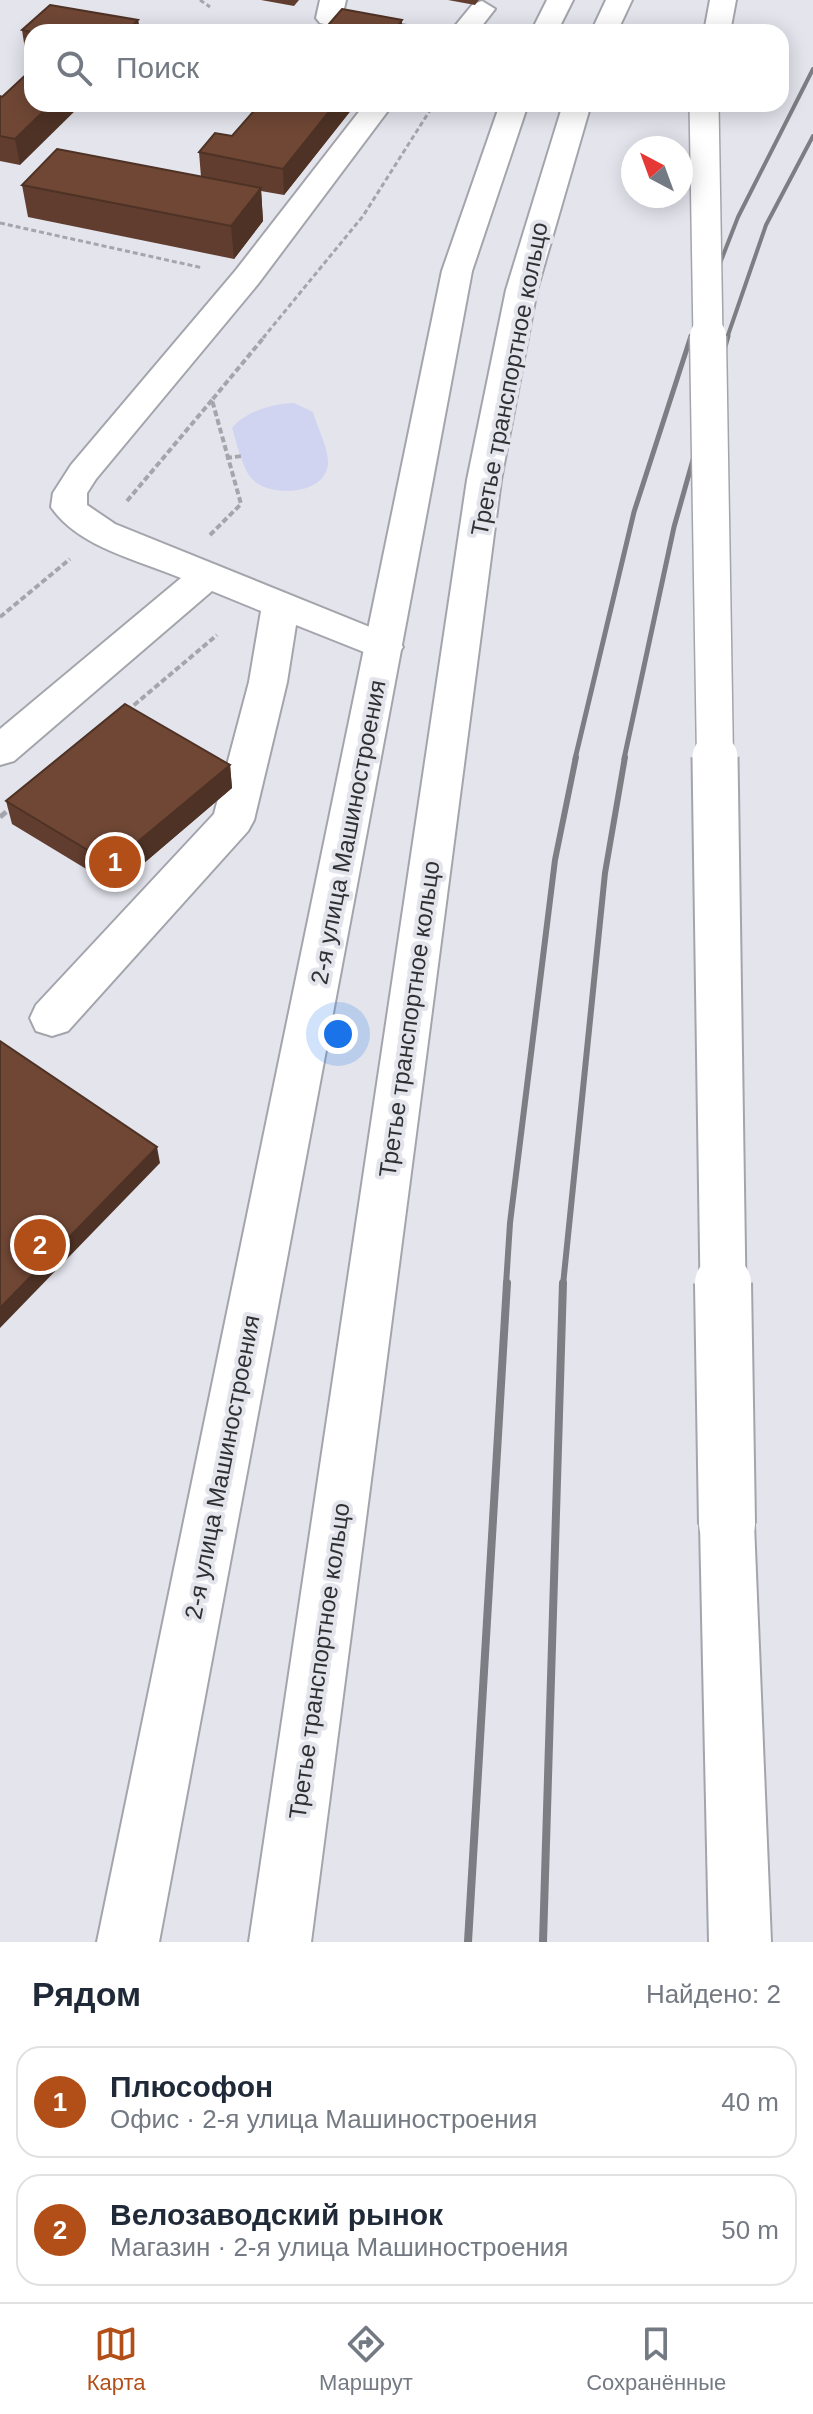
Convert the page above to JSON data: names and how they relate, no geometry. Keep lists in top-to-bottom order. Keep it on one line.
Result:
{"streets":{"main road":["Третье транспортное кольцо","2-я улица Машиностроения"]},"north":"top left","page":{"search":"Поиск","pins":["1","2"],"heading":["Рядом","Найдено: 2"],"list":[{"mark":"1","name":"Плюсофон","note":"Офис · 2-я улица Машиностроения","value":"40 m"},{"mark":"2","name":"Велозаводский рынок","note":"Магазин · 2-я улица Машиностроения","value":"50 m"}],"nav":["Карта","Маршрут","Сохранённые"]}}
